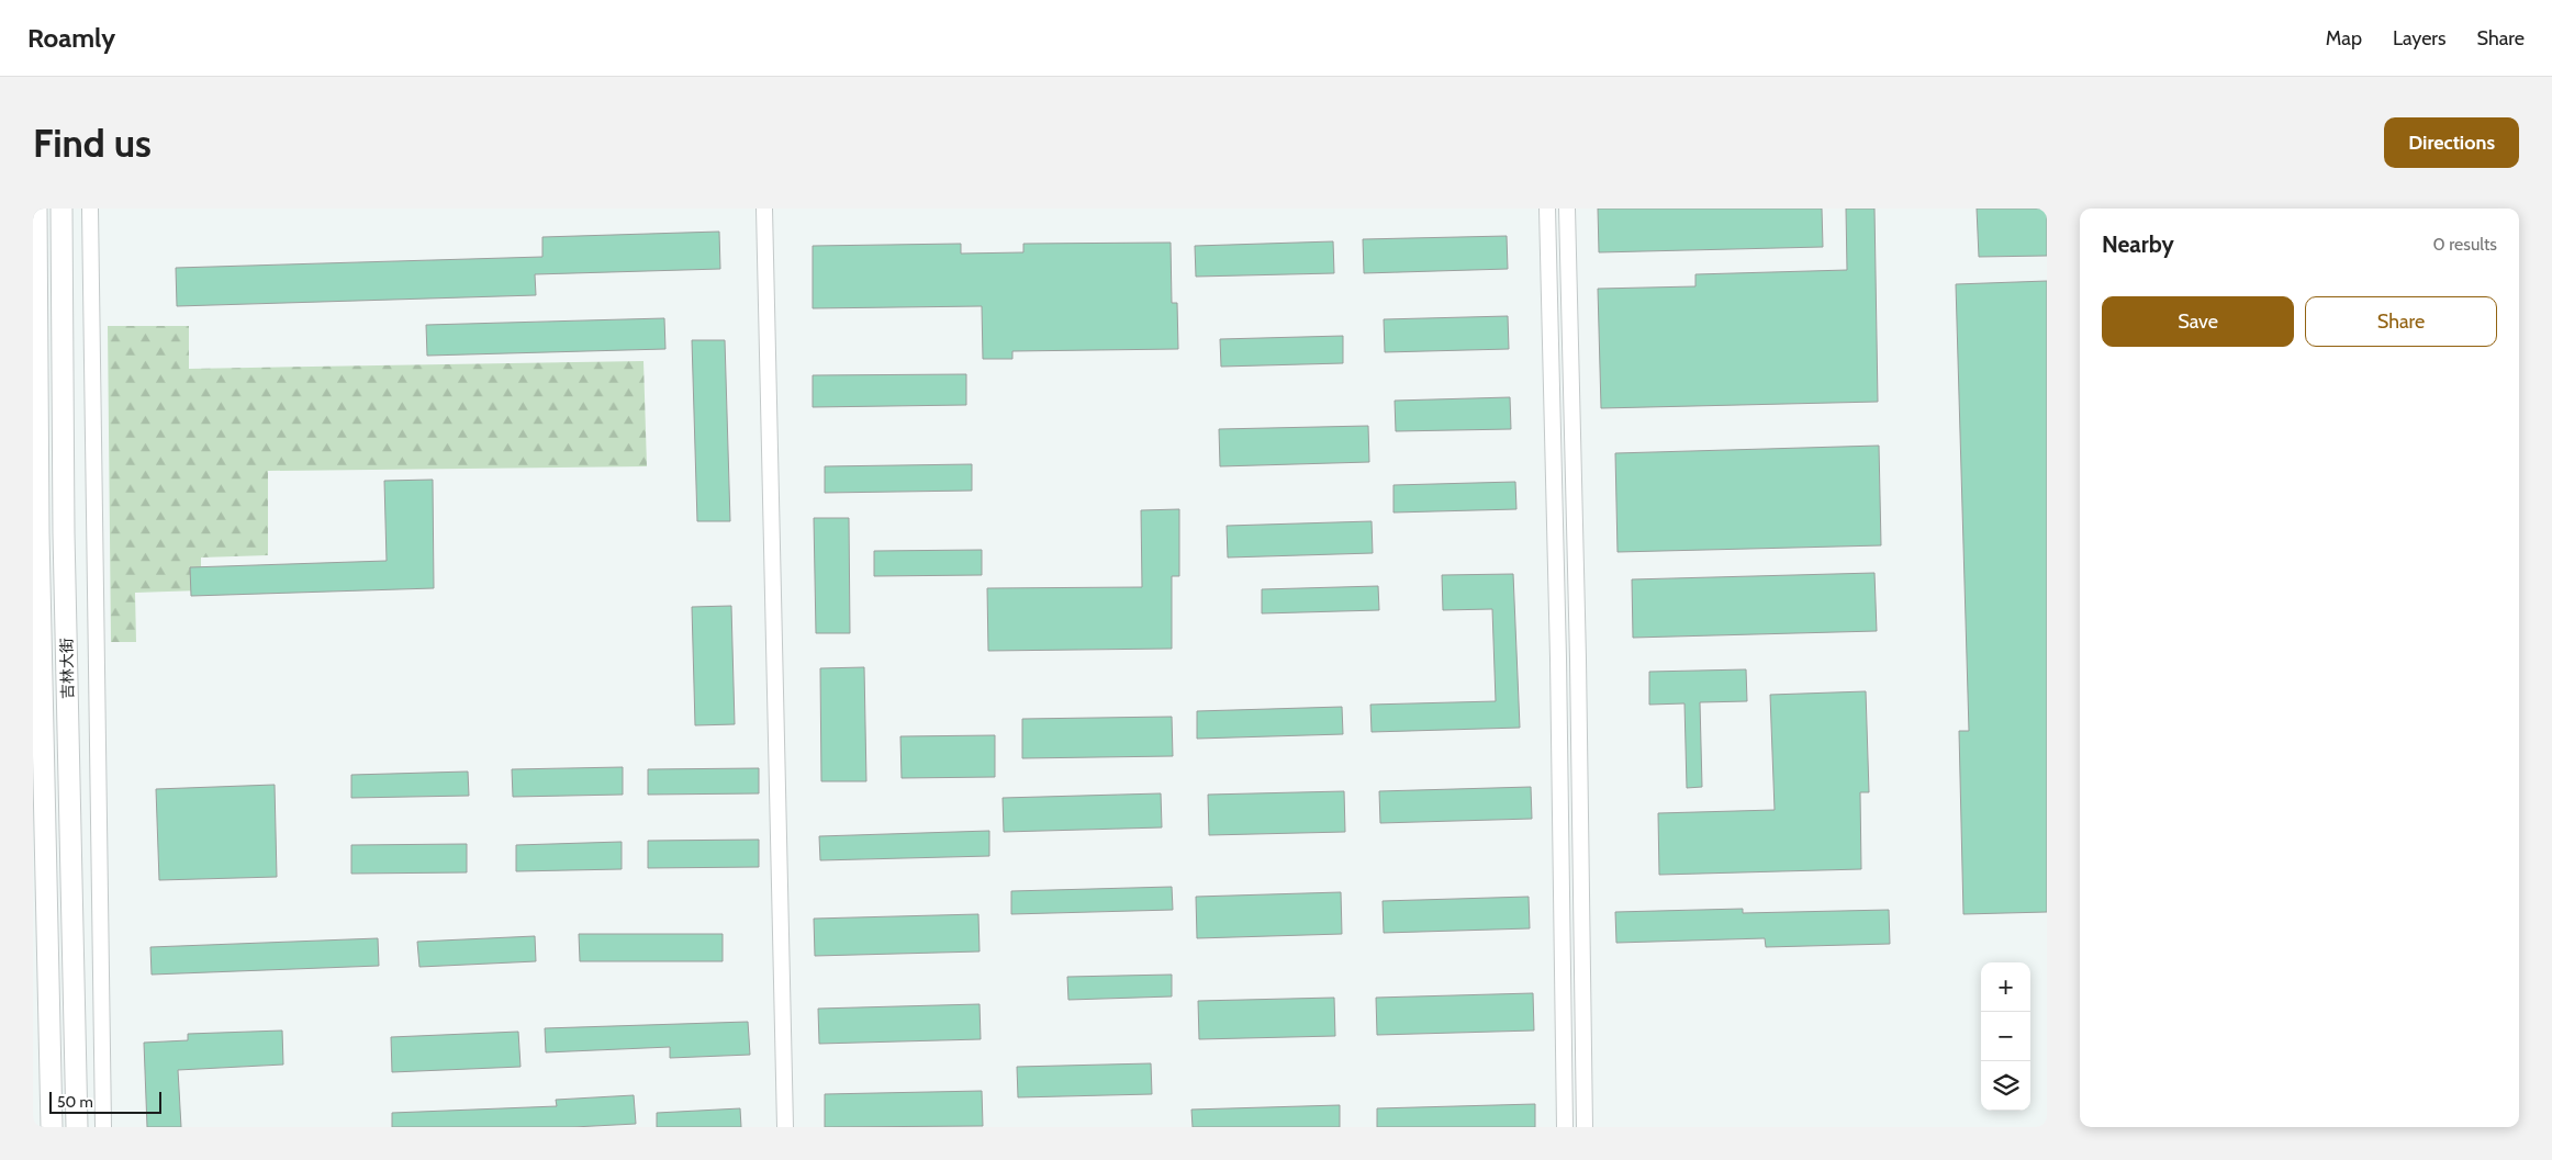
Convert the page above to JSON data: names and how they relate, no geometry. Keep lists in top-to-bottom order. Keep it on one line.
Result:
{"streets":{"main road":["吉林大街"]},"scale_bar":"50 m","page":{"header":"Roamly","nav":["Map","Layers","Share"],"buttons":["Directions",["Save","Share"]],"title":"Find us","heading":["Nearby","0 results"],"map_buttons":["+","−"],"scale":"50 m"}}
